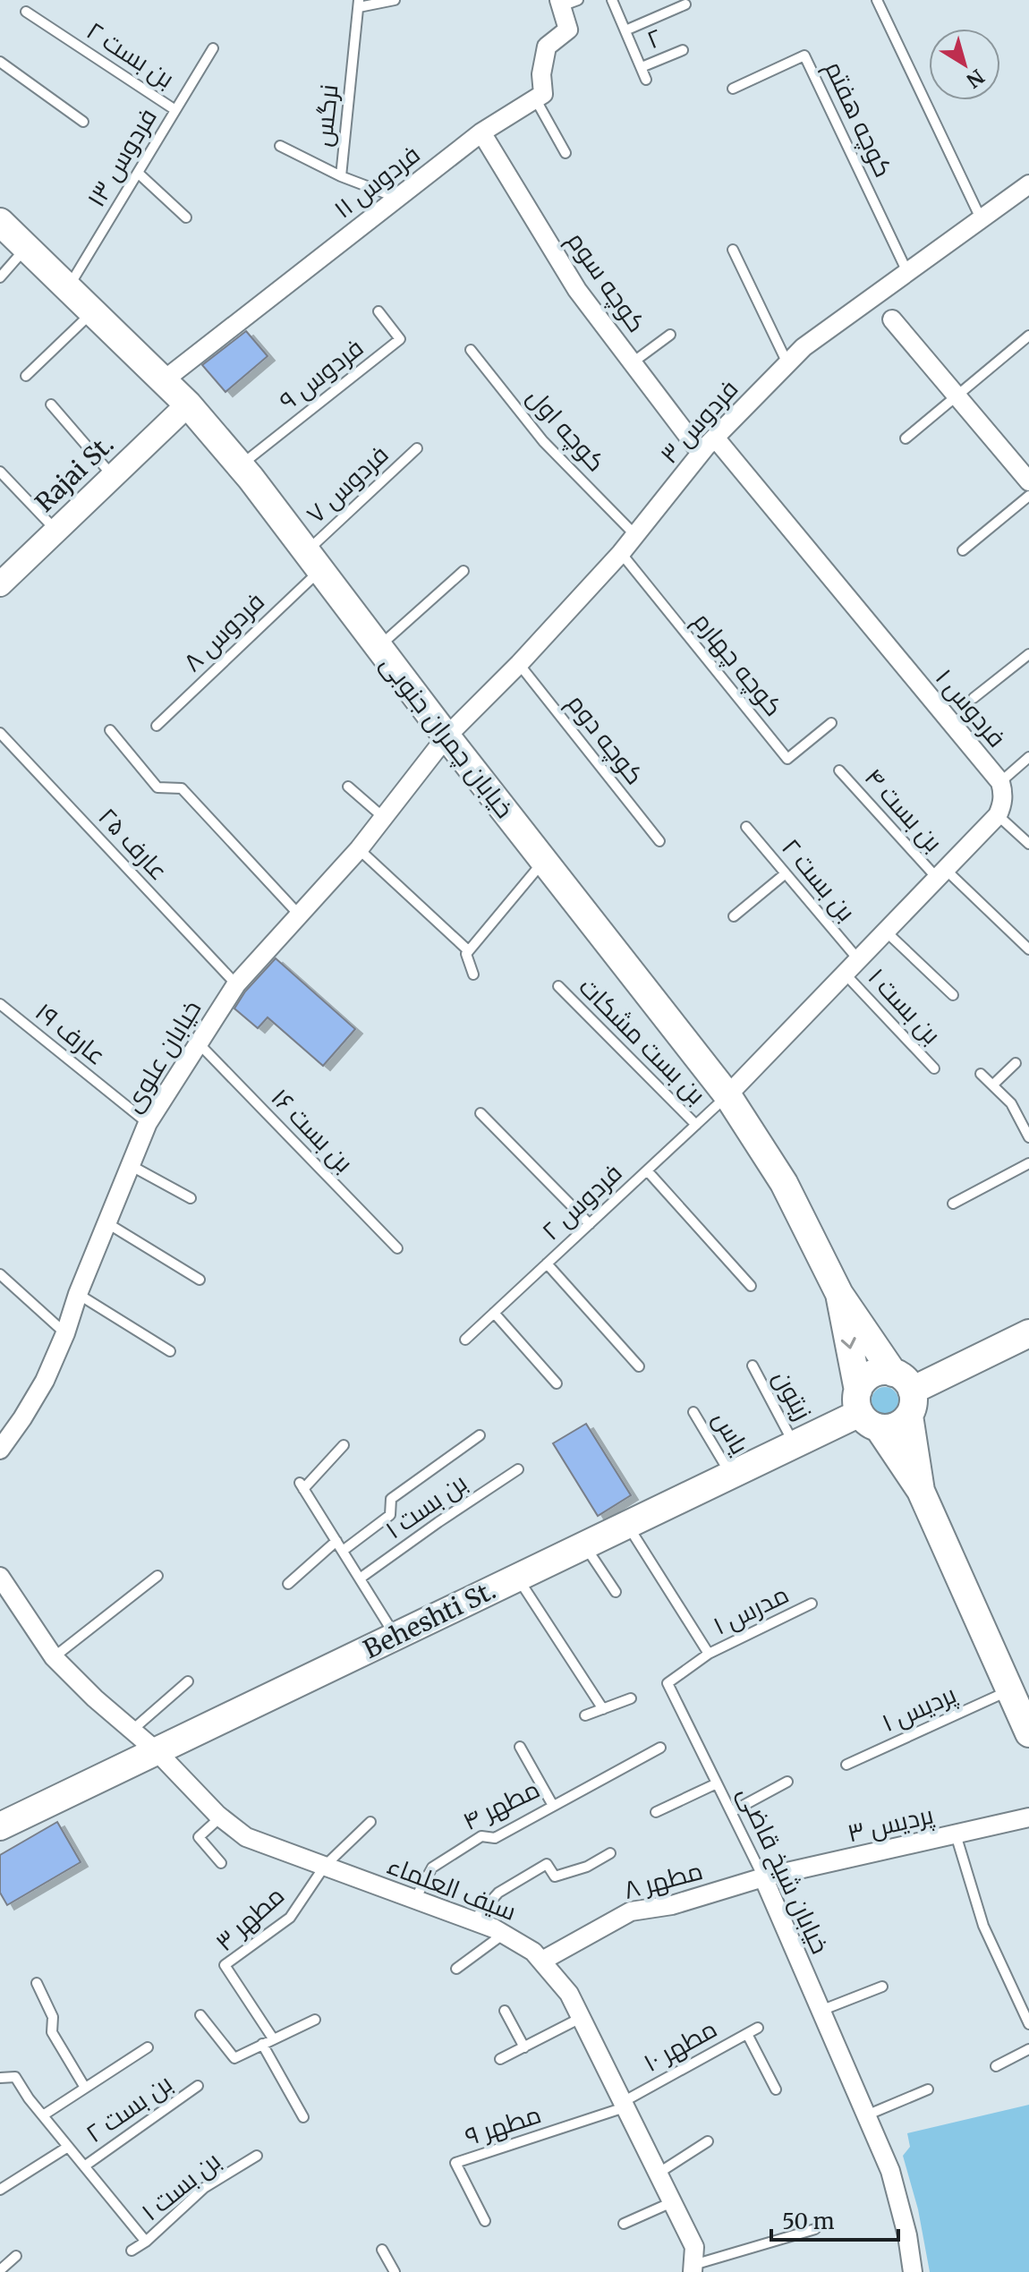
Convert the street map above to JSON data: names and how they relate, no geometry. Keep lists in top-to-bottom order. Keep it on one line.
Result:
{"streets":{"main road":["خیابان چمران جنوبی","Beheshti St."],"street":["فردوس ۱۱","کوچه سوم","فردوس ۳","Rajai St.","فردوس ۱","خیابان علوی","پردیس ۳","خیابان شیخ قاضی","مطهر ۸","سیف العلماء"],"lane":["۲","بن بست ۲","نرگس","کوچه هفتم","فردوس ۱۳","فردوس ۹","کوچه اول","فردوس ۷","فردوس ۸","کوچه چهارم","کوچه دوم","بن بست ۴","عارف ۲۵","بن بست ۱","عارف ۱۹","بن بست مشکات","بن بست ۱۶","فردوس ۲","زیتون","یاس","مدرس ۱","پردیس ۱","مطهر ۴","مطهر ۳","مطهر ۱۰","مطهر ۹"]},"crossings":[["بن بست ۲","فردوس ۱۳"],["نرگس","فردوس ۱۱"],["کوچه هفتم","فردوس ۳"],["فردوس ۱۳","خیابان چمران جنوبی"],["فردوس ۱۱","کوچه سوم"],["فردوس ۱۱","خیابان چمران جنوبی"],["کوچه سوم","فردوس ۳"],["فردوس ۹","خیابان چمران جنوبی"],["فردوس ۳","کوچه اول"],["فردوس ۳","کوچه چهارم"],["فردوس ۳","فردوس ۱"],["فردوس ۳","خیابان چمران جنوبی"],["فردوس ۳","کوچه دوم"],["فردوس ۳","خیابان علوی"],["Rajai St.","خیابان چمران جنوبی"],["فردوس ۷","فردوس ۸"],["فردوس ۷","خیابان چمران جنوبی"],["فردوس ۸","خیابان چمران جنوبی"],["خیابان چمران جنوبی","خیابان علوی"],["خیابان چمران جنوبی","فردوس ۲"],["خیابان چمران جنوبی","Beheshti St."],["عارف ۲۵","خیابان علوی"],["عارف ۱۹","خیابان علوی"],["بن بست مشکات","فردوس ۲"],["خیابان علوی","بن بست ۱۶"],["زیتون","Beheshti St."],["یاس","Beheshti St."],["مدرس ۱","خیابان شیخ قاضی"],["Beheshti St.","سیف العلماء"],["مطهر ۴","سیف العلماء"],["پردیس ۳","خیابان شیخ قاضی"],["پردیس ۳","مطهر ۸"],["خیابان شیخ قاضی","مطهر ۸"],["مطهر ۸","سیف العلماء"],["سیف العلماء","مطهر ۳"],["سیف العلماء","مطهر ۱۰"],["سیف العلماء","مطهر ۹"],["مطهر ۱۰","مطهر ۹"]],"scale_bar":"50 m","north":"bottom right"}
